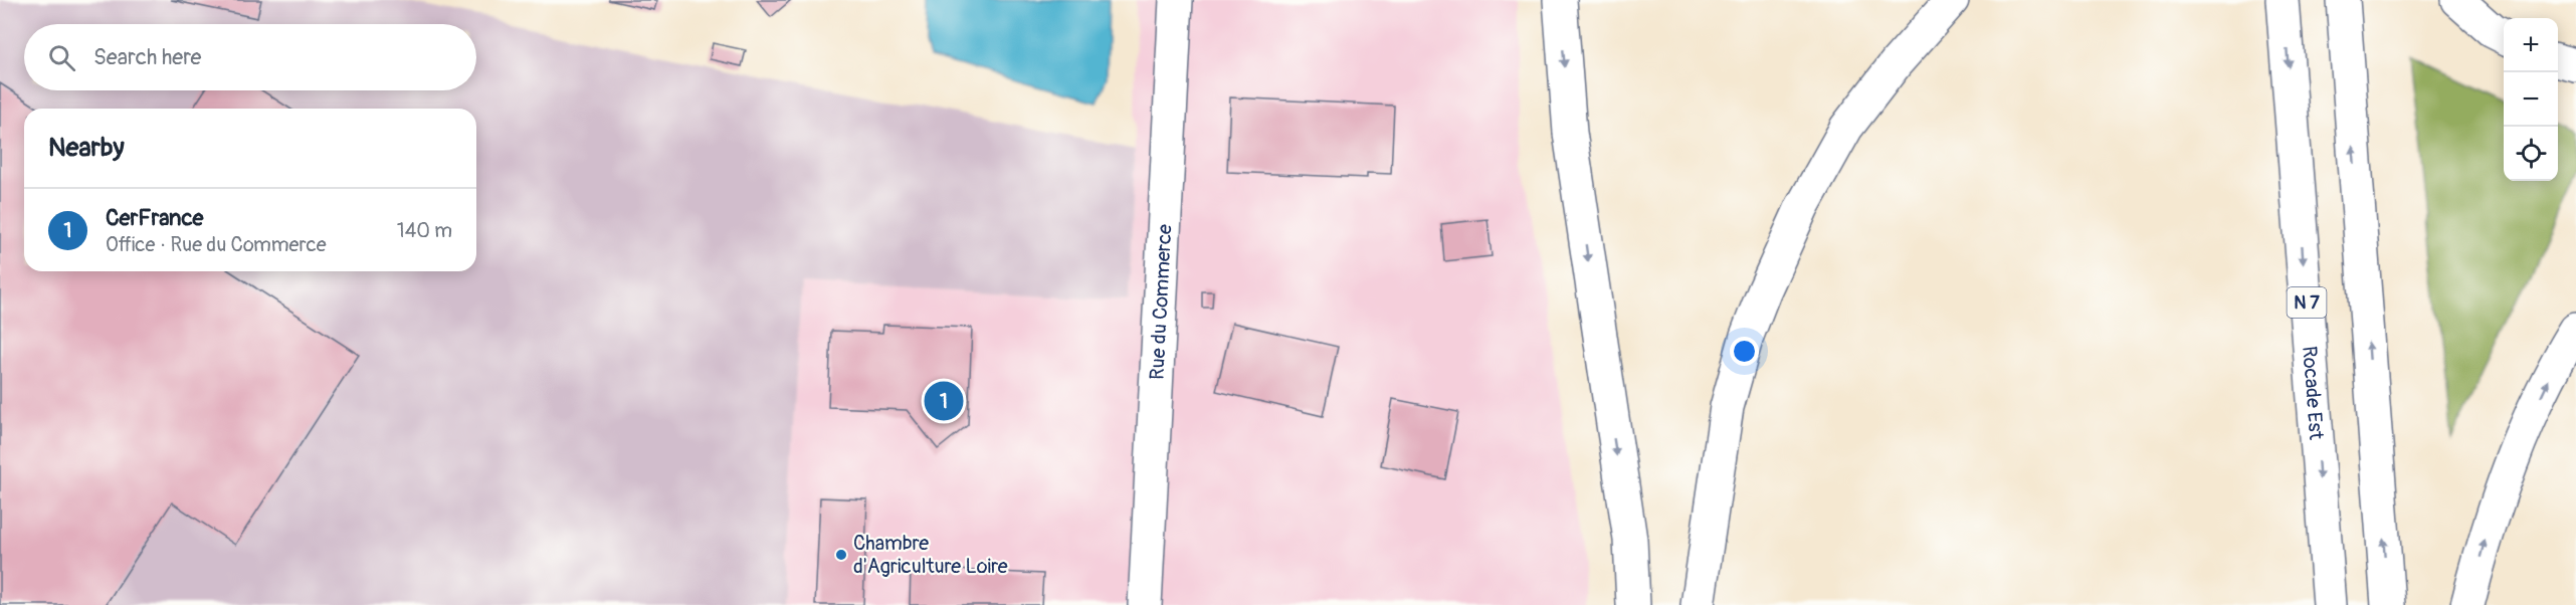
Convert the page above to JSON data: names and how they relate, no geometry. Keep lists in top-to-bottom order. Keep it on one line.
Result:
{"streets":{"main road":["Rue du Commerce","N 7","Rocade Est"]},"places":["Chambre d'Agriculture Loire"],"page":{"map_buttons":["+","−"],"search":"Search here","heading":"Nearby","list":[{"mark":"1","name":"CerFrance","note":"Office · Rue du Commerce","value":"140 m"}],"pins":"1"}}
